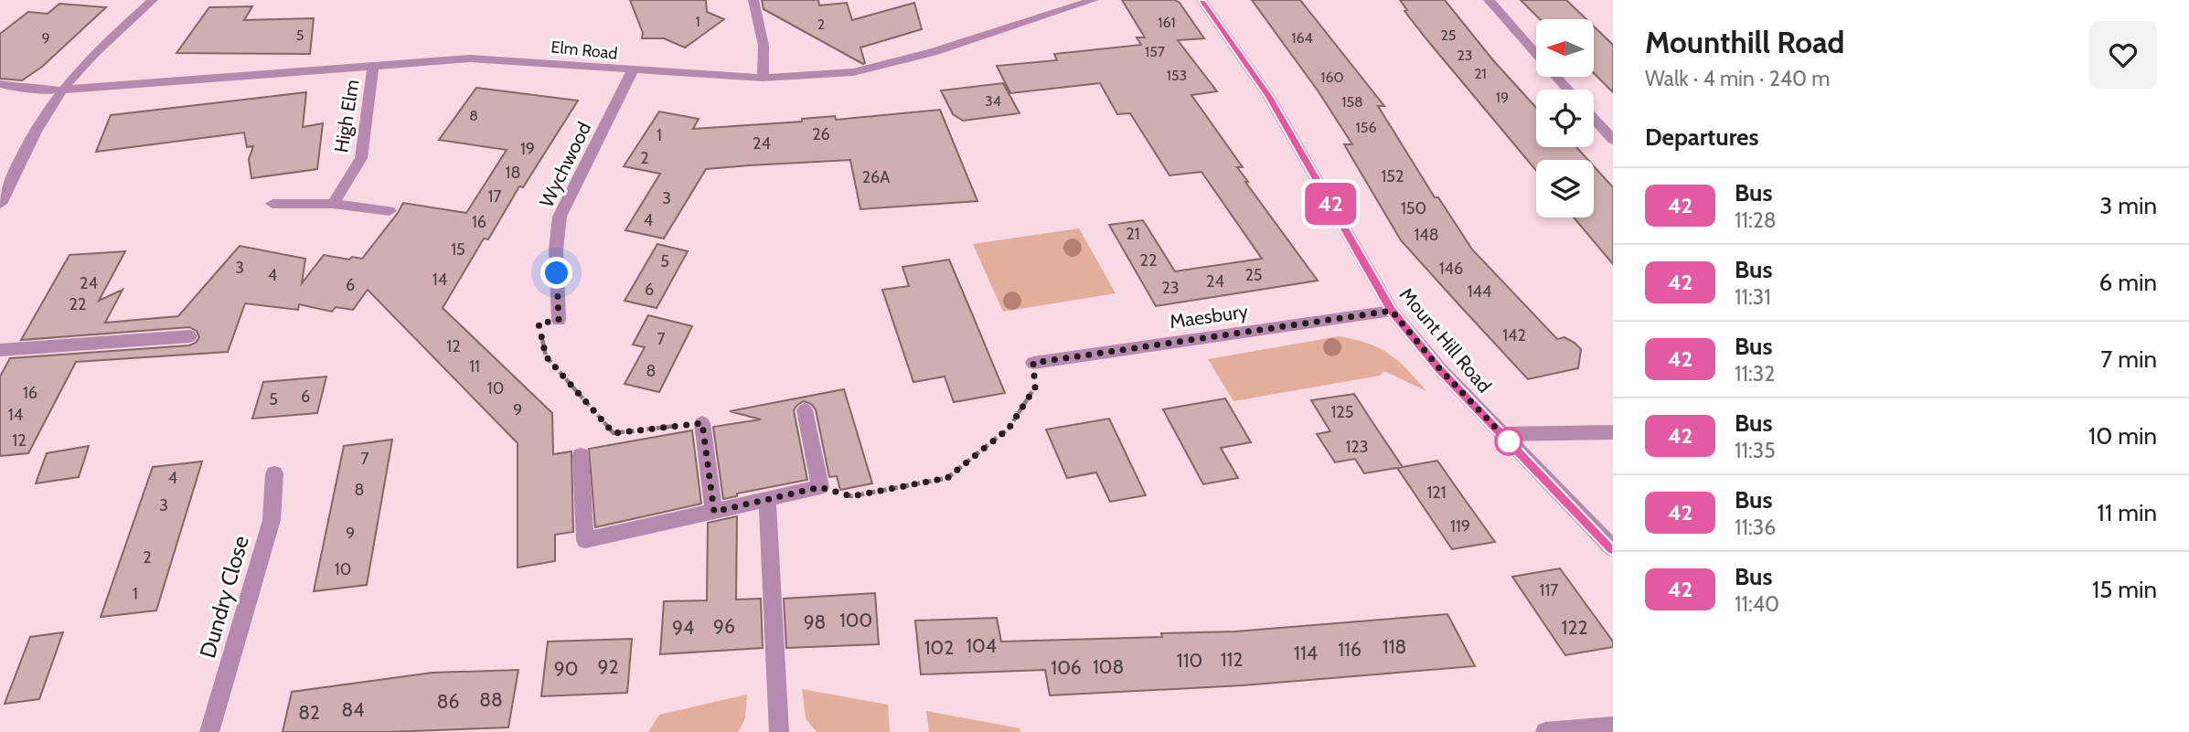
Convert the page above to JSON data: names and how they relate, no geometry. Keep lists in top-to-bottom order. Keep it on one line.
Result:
{"streets":{"street":["Elm Road","High Elm","Wychwood","Maesbury","Mount Hill Road","Dundry Close"]},"crossings":[["Elm Road","High Elm"],["Elm Road","Wychwood"],["Maesbury","Mount Hill Road"]],"lines":["bus line 42"],"house_numbers":["1","161","2","5","25","9","164","157","23","21","153","160","19","34","158","8","156","26","1","24","19","2","18","152","26A","17","3","150","4","16","21","148","15","22","5","3","146","4","25","14","24","24","6","23","6","144","22","142","7","12","11","8","10","16","6","5","9","125","14","12","123","7","4","8","121","3","119","9","2","10","117","1","100","98","96","94","122","104","118","102","116","114","112","110","92","108","106","90","88","86","84","82"],"north":"left","page":{"on_map":"42","heading":[["Mounthill Road","Walk · 4 min · 240 m"],"Departures"],"list":[{"mark":"42","name":"Bus","note":"11:28","value":"3 min"},{"mark":"42","name":"Bus","note":"11:31","value":"6 min"},{"mark":"42","name":"Bus","note":"11:32","value":"7 min"},{"mark":"42","name":"Bus","note":"11:35","value":"10 min"},{"mark":"42","name":"Bus","note":"11:36","value":"11 min"},{"mark":"42","name":"Bus","note":"11:40","value":"15 min"}]}}
